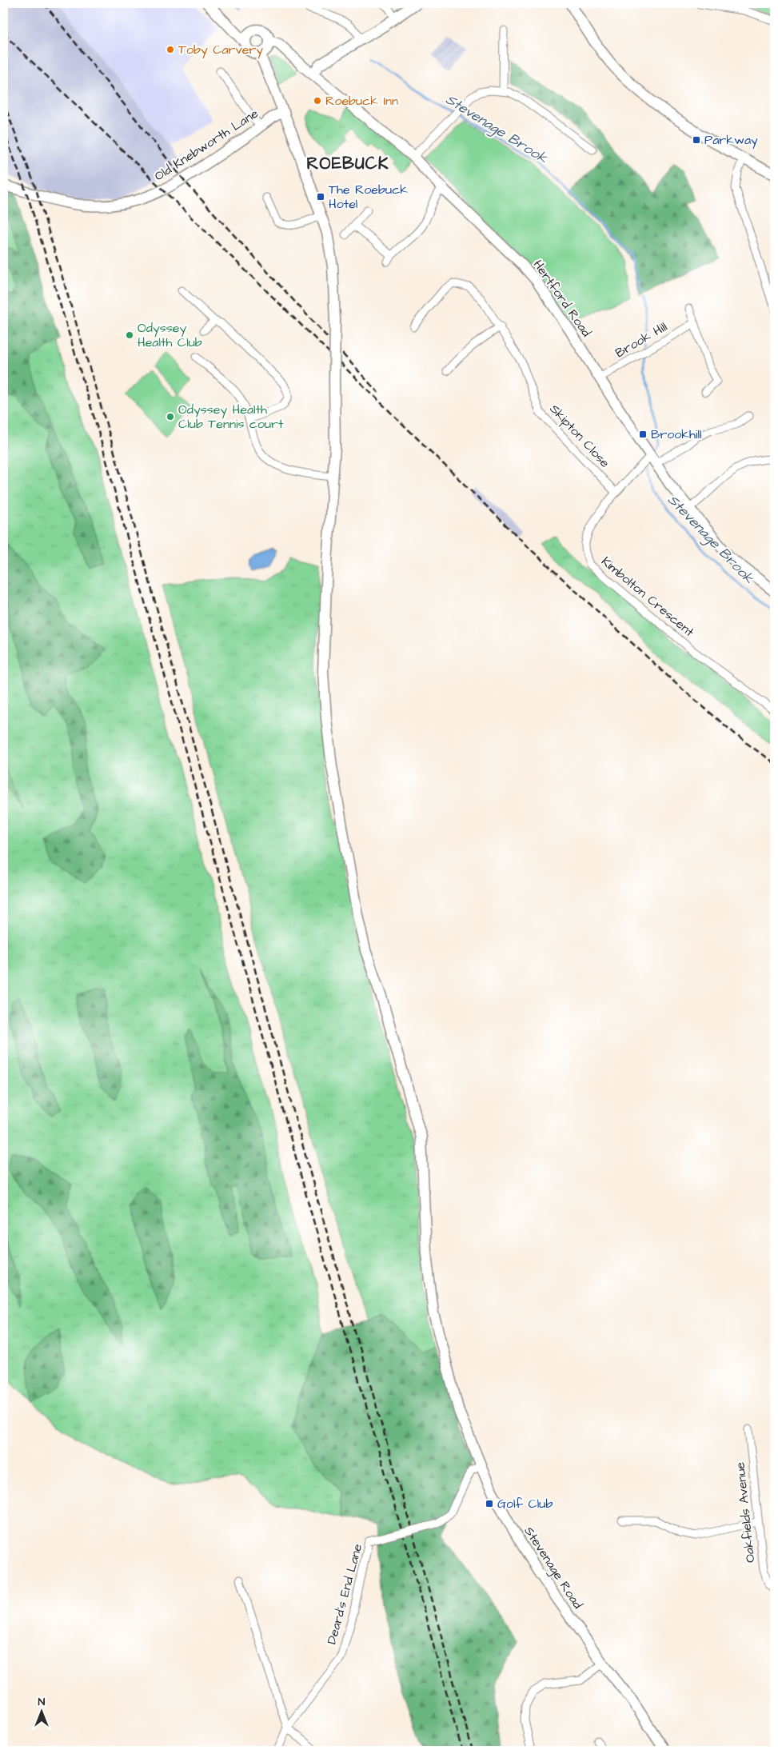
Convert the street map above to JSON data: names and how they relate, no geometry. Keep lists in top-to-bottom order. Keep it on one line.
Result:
{"streets":{"main road":["Old Knebworth Lane","Hertford Road","Stevenage Road"],"street":["Brook Hill","Skipton Close","Kimbolton Crescent","Oakfields Avenue","Deard's End Lane"]},"crossings":[["Old Knebworth Lane","Stevenage Road"],["Hertford Road","Brook Hill"],["Hertford Road","Kimbolton Crescent"],["Hertford Road","Stevenage Road"],["Skipton Close","Kimbolton Crescent"],["Stevenage Road","Deard's End Lane"]],"districts":["ROEBUCK"],"water":["Stevenage Brook"],"places":{"other":["Toby Carvery","Roebuck Inn","Odyssey Health Club","Odyssey Health Club Tennis court"],"transit":["Parkway","The Roebuck Hotel","Brookhill","Golf Club"]},"north":"top"}
